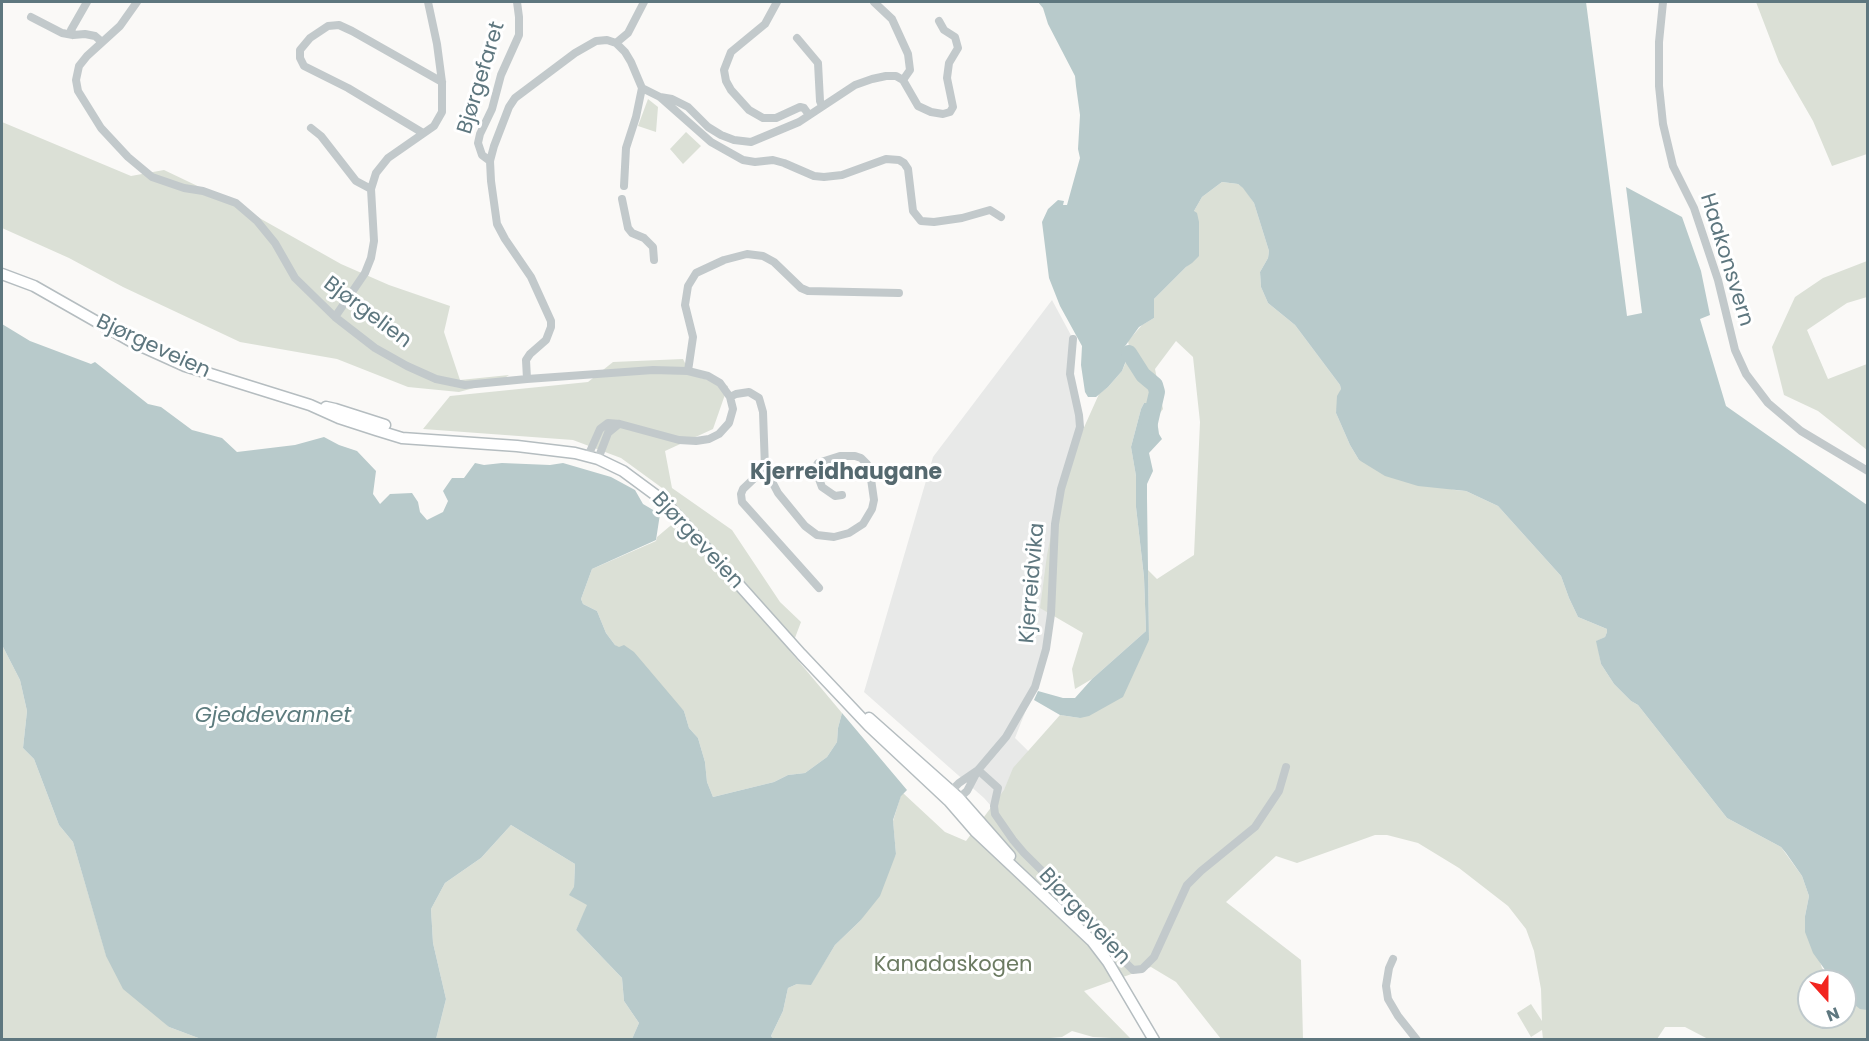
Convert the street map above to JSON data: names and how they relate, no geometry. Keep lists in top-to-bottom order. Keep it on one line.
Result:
{"streets":{"main road":["Bjørgeveien"],"street":["Bjørgefaret","Haakonsvern","Bjørgelien","Kjerreidvika"]},"crossings":[["Bjørgeveien","Kjerreidvika"]],"districts":["Kjerreidhaugane"],"water":["Gjeddevannet"],"parks":["Kanadaskogen"],"north":"bottom"}
